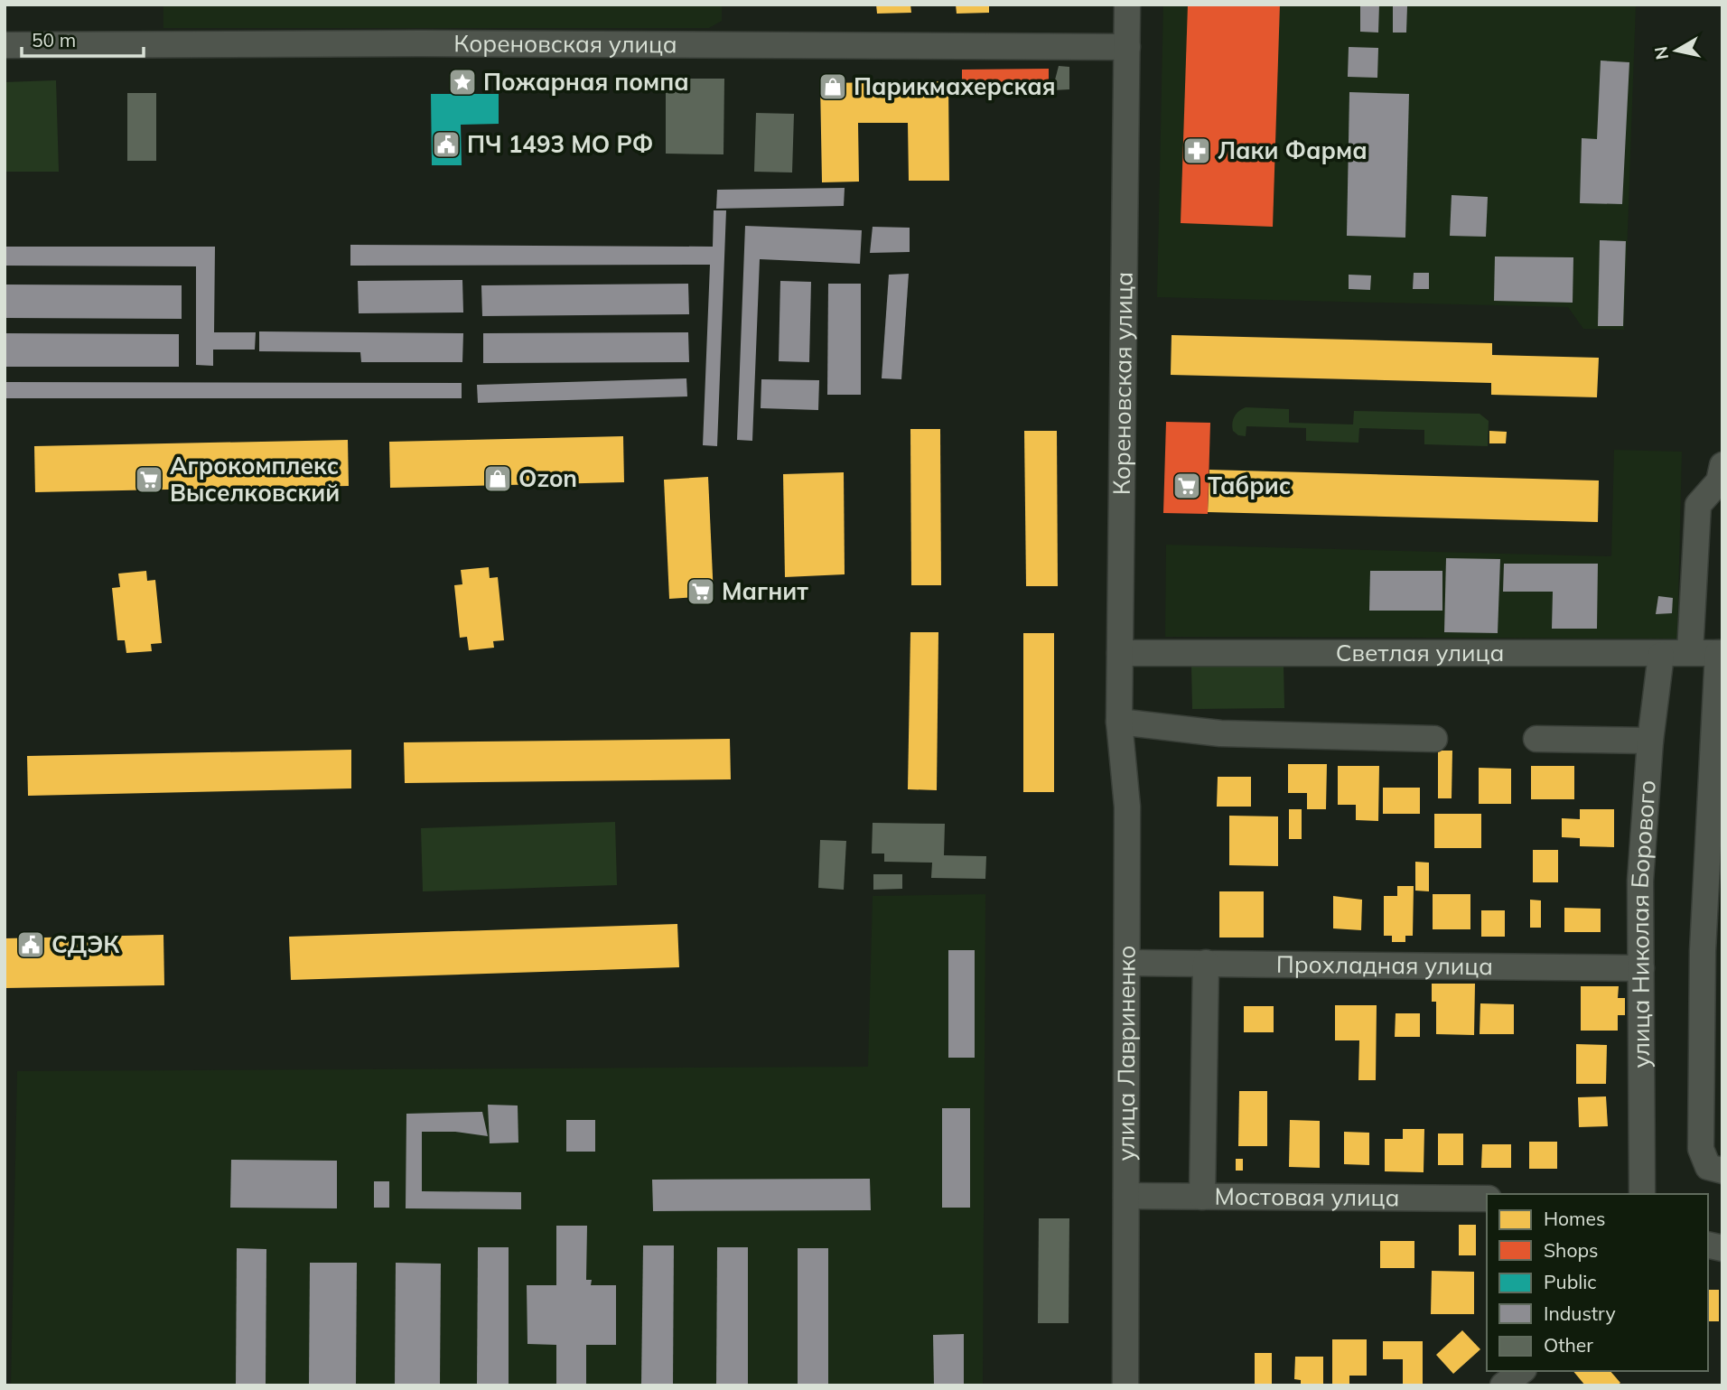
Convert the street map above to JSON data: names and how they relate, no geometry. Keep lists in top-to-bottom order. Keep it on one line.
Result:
{"streets":{"street":["Кореновская улица","Светлая улица","улица Николая Борового","Прохладная улица","улица Лавриненко","Мостовая улица"]},"crossings":[["Кореновская улица","Светлая улица"],["Кореновская улица","улица Лавриненко"],["Светлая улица","улица Николая Борового"],["улица Николая Борового","Прохладная улица"],["Прохладная улица","улица Лавриненко"],["улица Лавриненко","Мостовая улица"]],"places":{"place":["Пожарная помпа"],"shop":["Парикмахерская","Ozon"],"public building":["ПЧ 1493 МО РФ","СДЭК"],"pharmacy":["Лаки Фарма"],"supermarket":["Агрокомплекс Выселковский","Табрис","Магнит"]},"legend":["Homes","Shops","Public","Industry","Other"],"scale_bar":"50 m","north":"left"}
